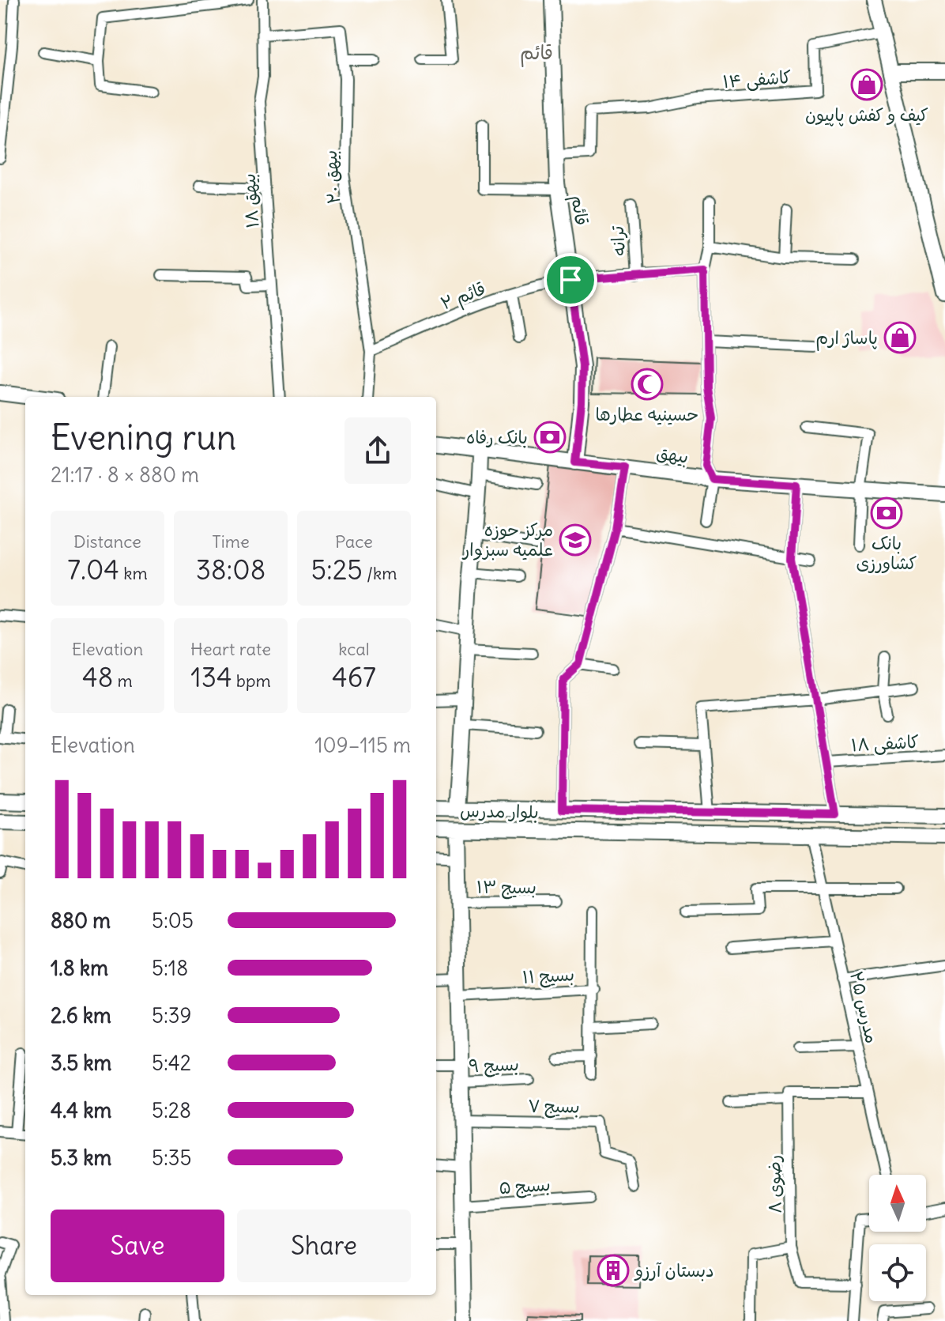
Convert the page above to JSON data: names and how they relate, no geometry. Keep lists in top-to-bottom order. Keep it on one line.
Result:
{"streets":{"main road":["قائم","بیهق","بلوار مدرس"],"street":["کاشفی ۱۴","بیهق ۲۰","بیهق ۱۸","ترانه","قائم ۲","کاشفی ۱۸","بسیج ۱۳","بسیج ۱۱","مدرس ۲۵","بسیج ۹","بسیج ۷","رضوی ۸","بسیج ۵"]},"crossings":[["کاشفی ۱۴","قائم"],["بیهق ۲۰","بیهق ۱۸"],["بیهق ۲۰","قائم ۲"],["قائم","قائم ۲"],["قائم","بیهق"],["ترانه","قائم ۲"],["بلوار مدرس","مدرس ۲۵"]],"districts":["قائم"],"places":{"shop":["کیف و کفش پاپیون","پاساژ ارم"],"mosque":["حسینیه عطارها"],"bank":["بانک رفاه","بانک کشاورزی"],"school or university":["مرکز حوزه علمیه سبزوار"],"building":["دبستان آرزو"]},"north":"top","page":{"heading":["Evening run","21:17 · 8 × 880 m"],"stats":[["Distance","7.04 km"],["Time","38:08"],["Pace","5:25 /km"],["Elevation","48 m"],["Heart rate","134 bpm"],["kcal","467"]],"chart":["Elevation","109–115 m"],"list":[{"name":"880 m","note":"5:05"},{"name":"1.8 km","note":"5:18"},{"name":"2.6 km","note":"5:39"},{"name":"3.5 km","note":"5:42"},{"name":"4.4 km","note":"5:28"},{"name":"5.3 km","note":"5:35"}],"buttons":["Save","Share"]}}
